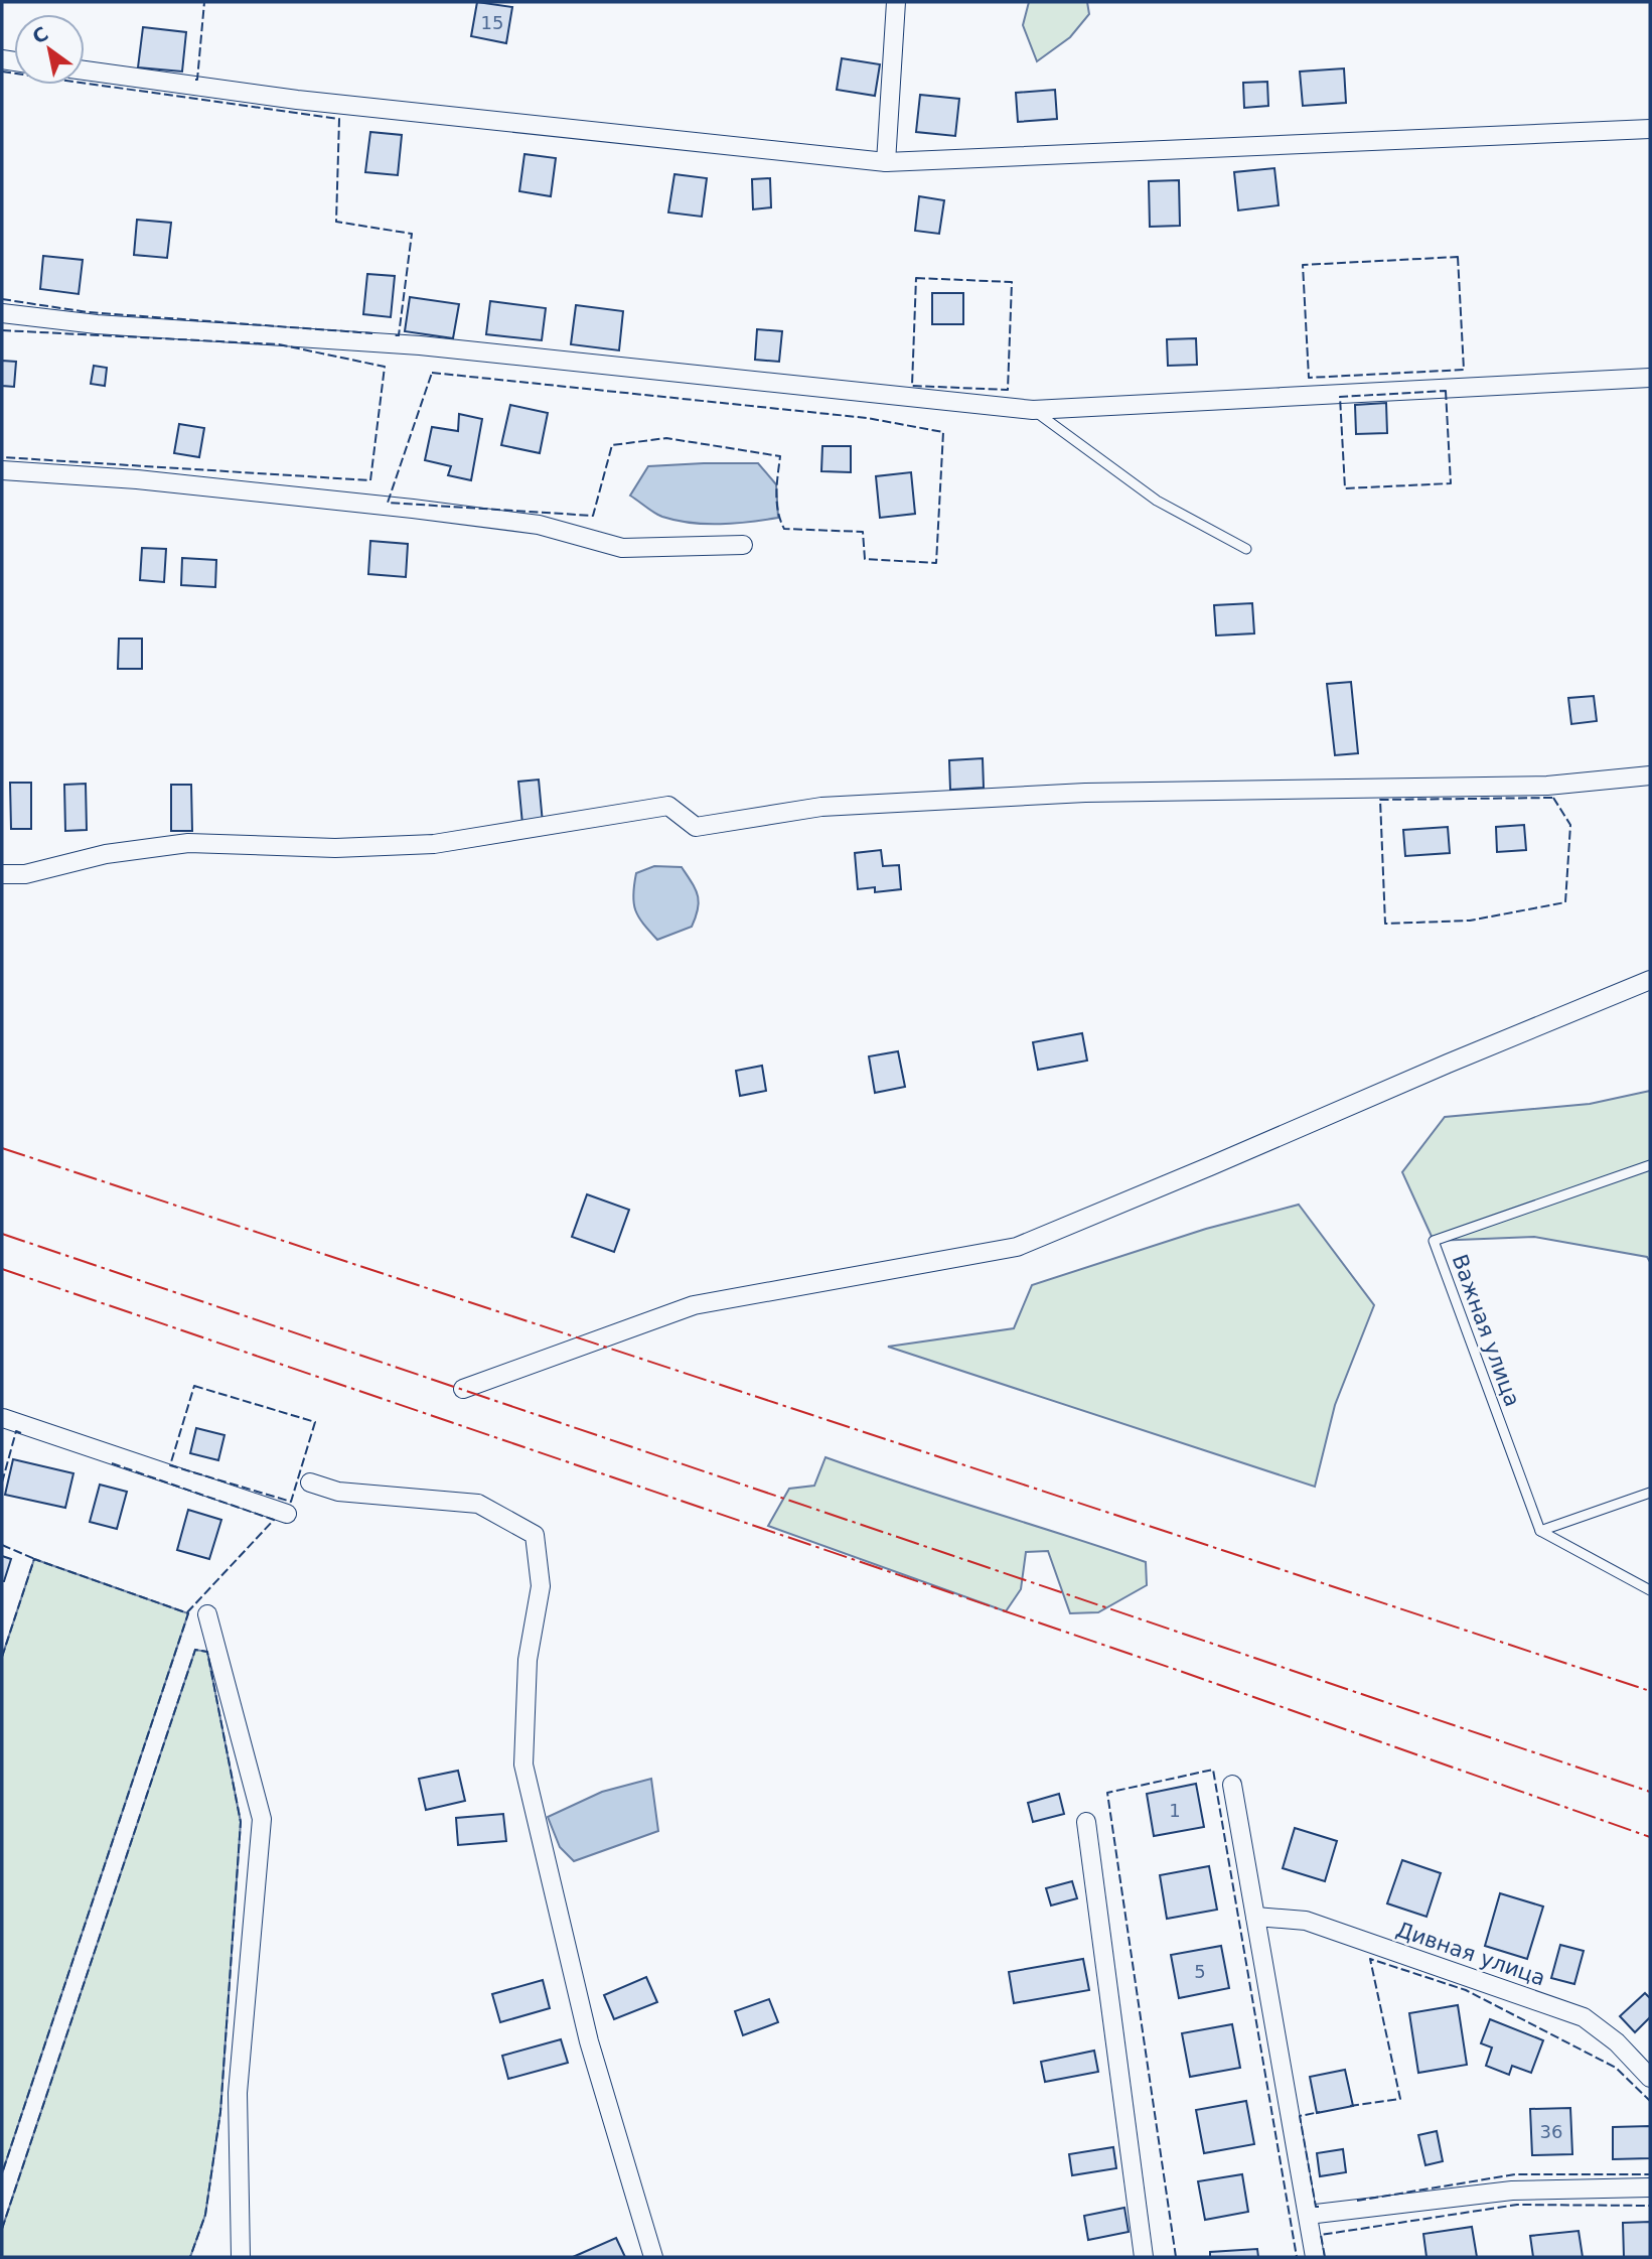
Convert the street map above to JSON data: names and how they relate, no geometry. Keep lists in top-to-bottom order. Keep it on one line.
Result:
{"streets":{"street":["Дивная улица"],"lane":["Важная улица"]},"house_numbers":["15","1","5","36"],"north":"top left"}
